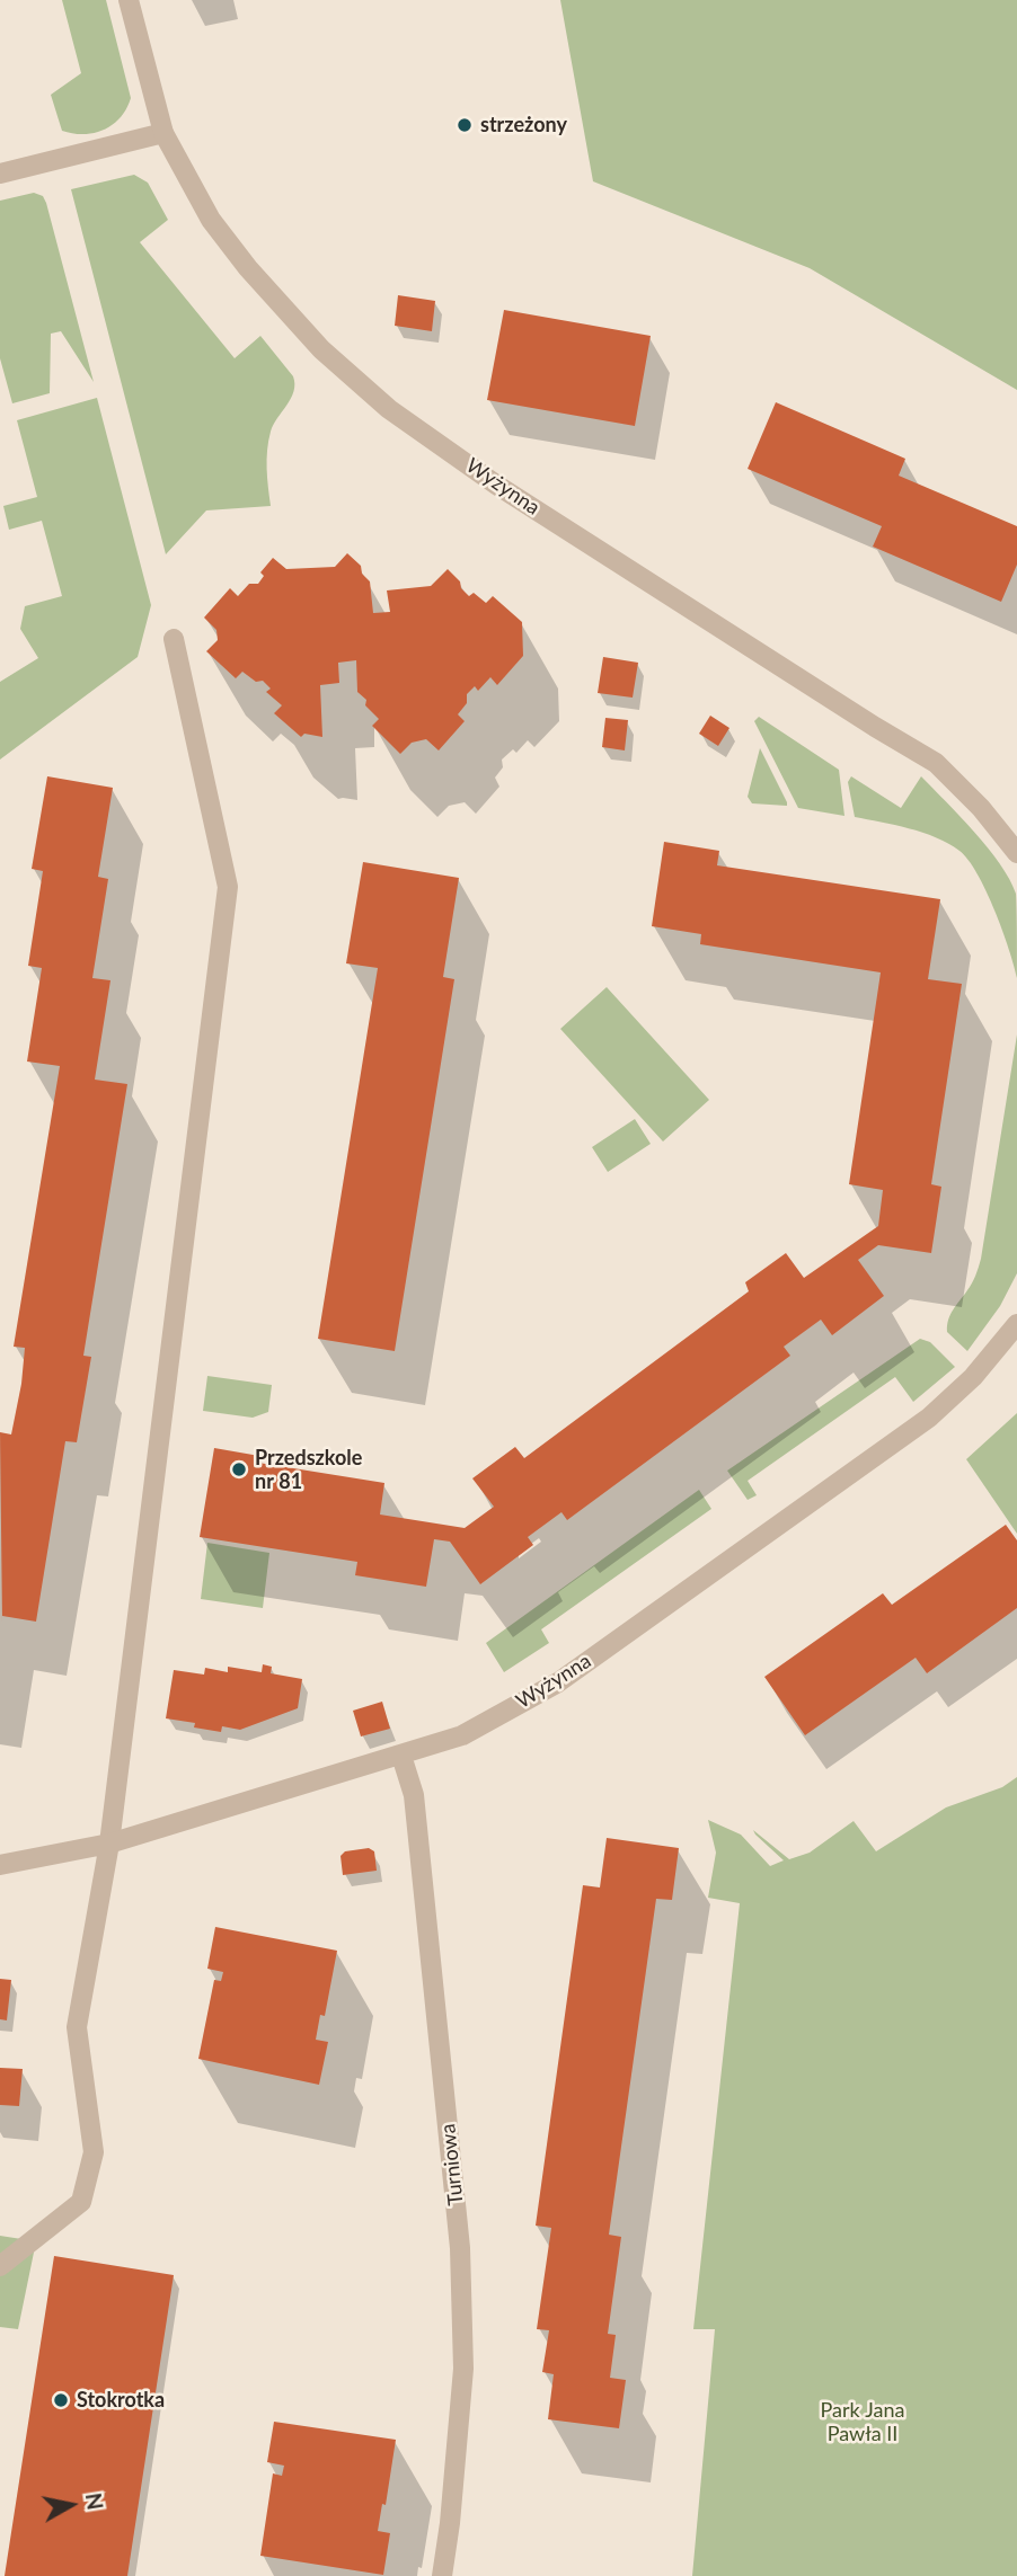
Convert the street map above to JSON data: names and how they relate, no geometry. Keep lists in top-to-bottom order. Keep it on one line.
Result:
{"streets":{"street":["Wyżynna","Turniowa"]},"crossings":[["Wyżynna","Turniowa"]],"parks":["Park Jana Pawła II"],"places":["strzeżony","Przedszkole nr 81","Stokrotka"],"north":"right"}
